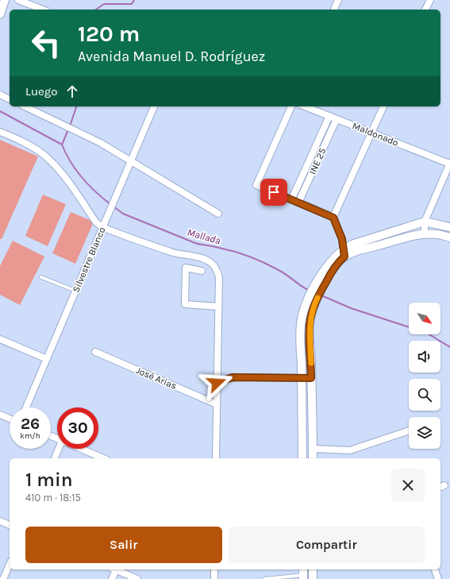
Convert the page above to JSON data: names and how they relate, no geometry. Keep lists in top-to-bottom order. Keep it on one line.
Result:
{"streets":{"street":["Maldonado","INE 25","Silvestre Blanco","José Arias"]},"crossings":[["Maldonado","INE 25"]],"water":["Mallada"],"north":"bottom right","page":{"turn":["120 m","Avenida Manuel D. Rodríguez"],"then":"Luego","speed":"26 km/h","limit":"30","heading":["1 min","410 m · 18:15"],"buttons":["Salir","Compartir"]}}
